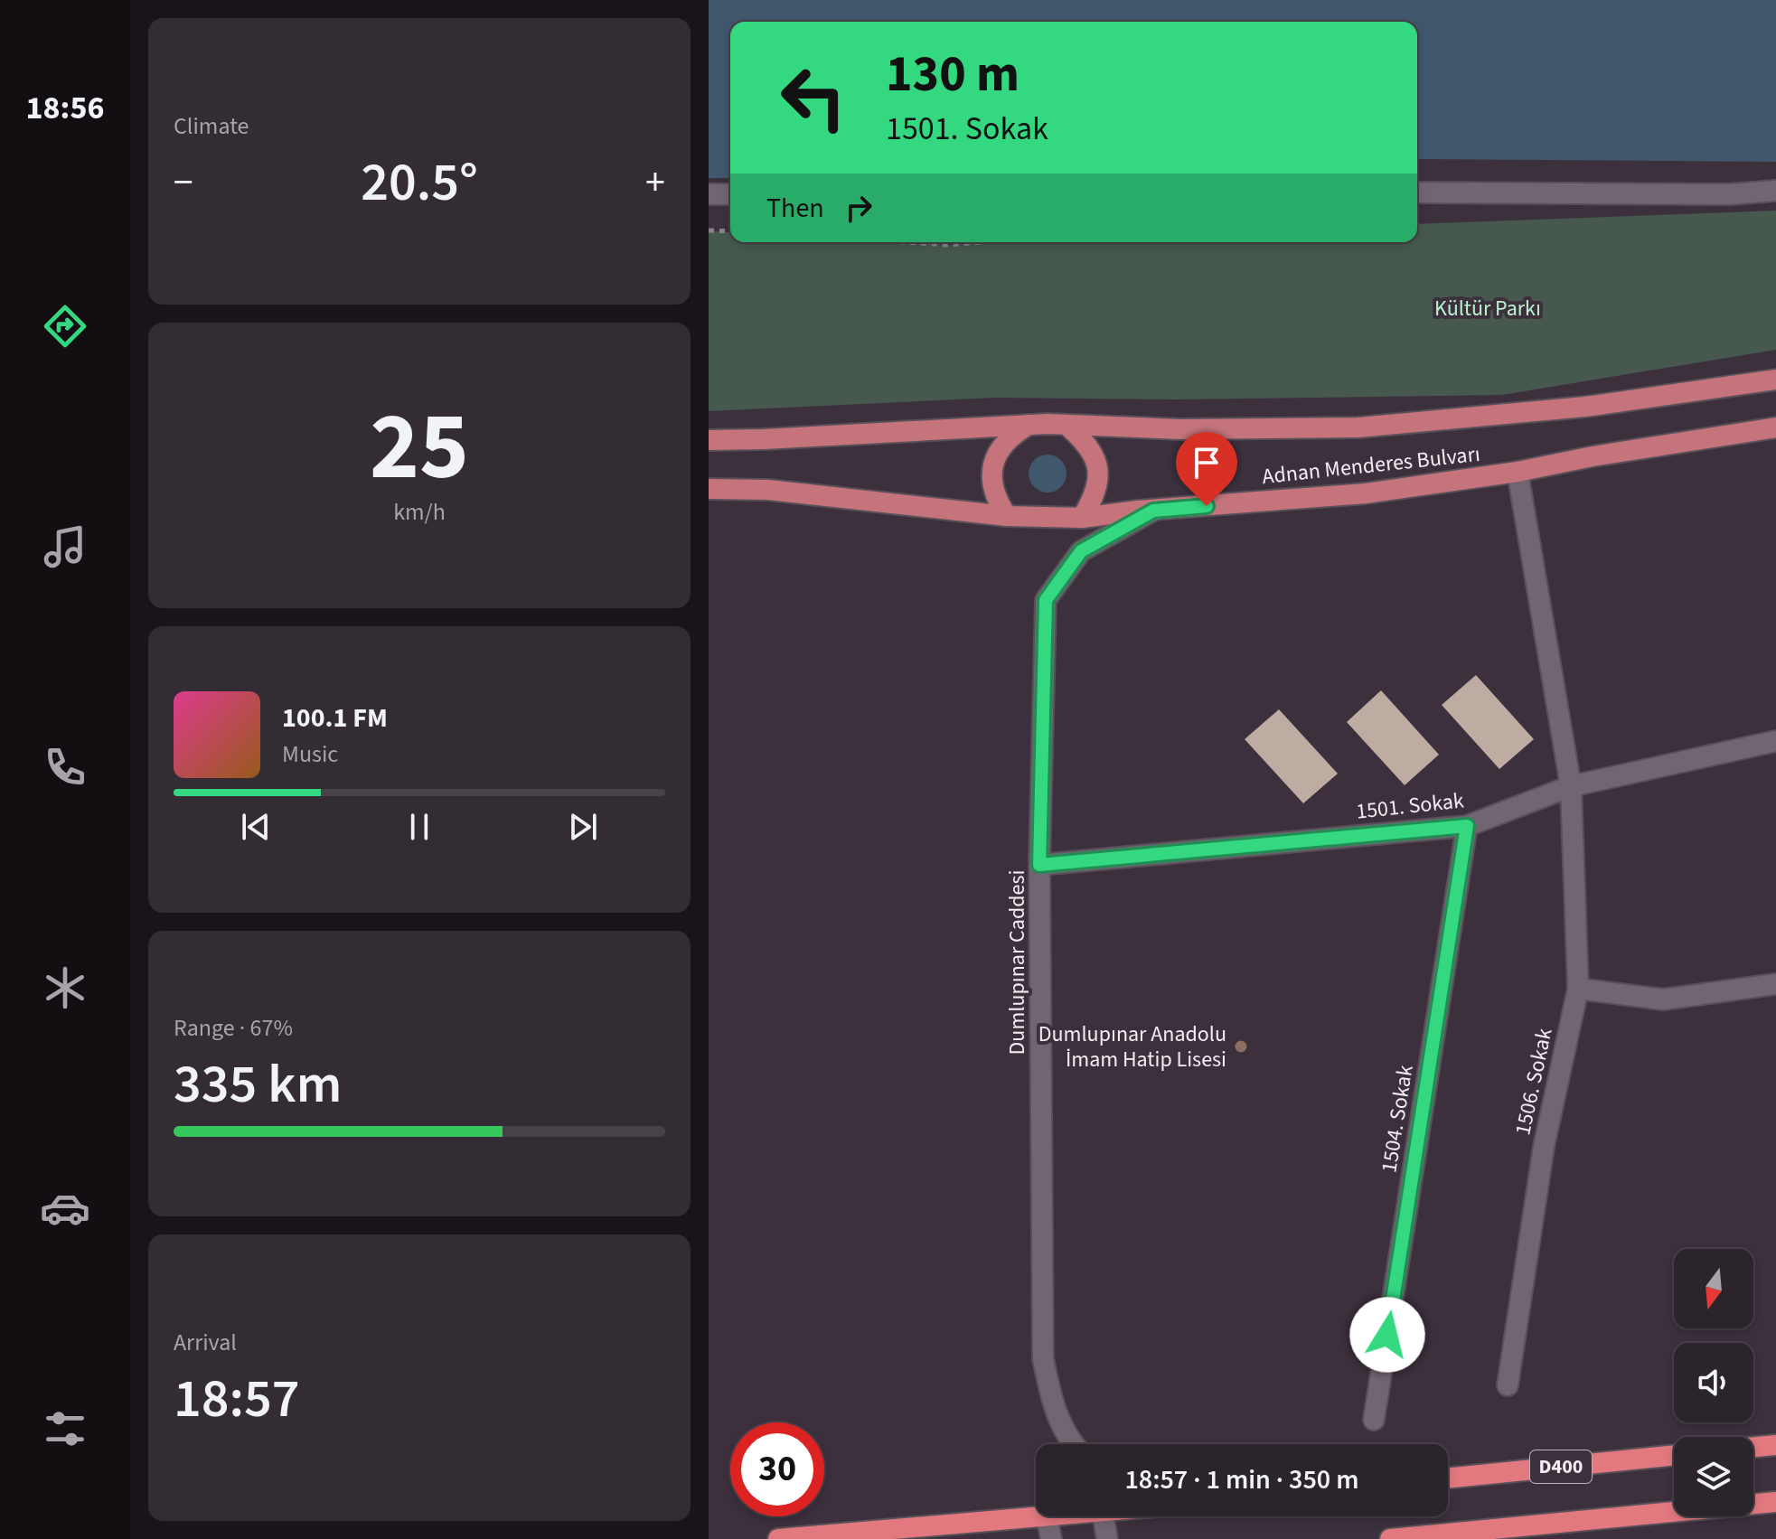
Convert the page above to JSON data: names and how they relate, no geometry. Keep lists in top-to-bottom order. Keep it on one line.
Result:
{"streets":{"highway":["D400"],"main road":["Adnan Menderes Bulvarı"],"street":["1501. Sokak","Dumlupınar Caddesi","1506. Sokak","1504. Sokak"]},"crossings":[["Adnan Menderes Bulvarı","Dumlupınar Caddesi"],["Adnan Menderes Bulvarı","1506. Sokak"],["1501. Sokak","Dumlupınar Caddesi"],["1501. Sokak","1506. Sokak"],["1501. Sokak","1504. Sokak"]],"parks":["Kültür Parkı"],"places":["Dumlupınar Anadolu İmam Hatip Lisesi"],"north":"bottom","page":{"tabs":"18:56","tile":["Climate",["25","km/h"],["Range · 67%","335 km"],["Arrival","18:57"]],"turn":["130 m","1501. Sokak"],"heat":["−","20.5°","+"],"then":"Then","song":["100.1 FM","Music"],"limit":"30","trip":"18:57 · 1 min · 350 m"}}
